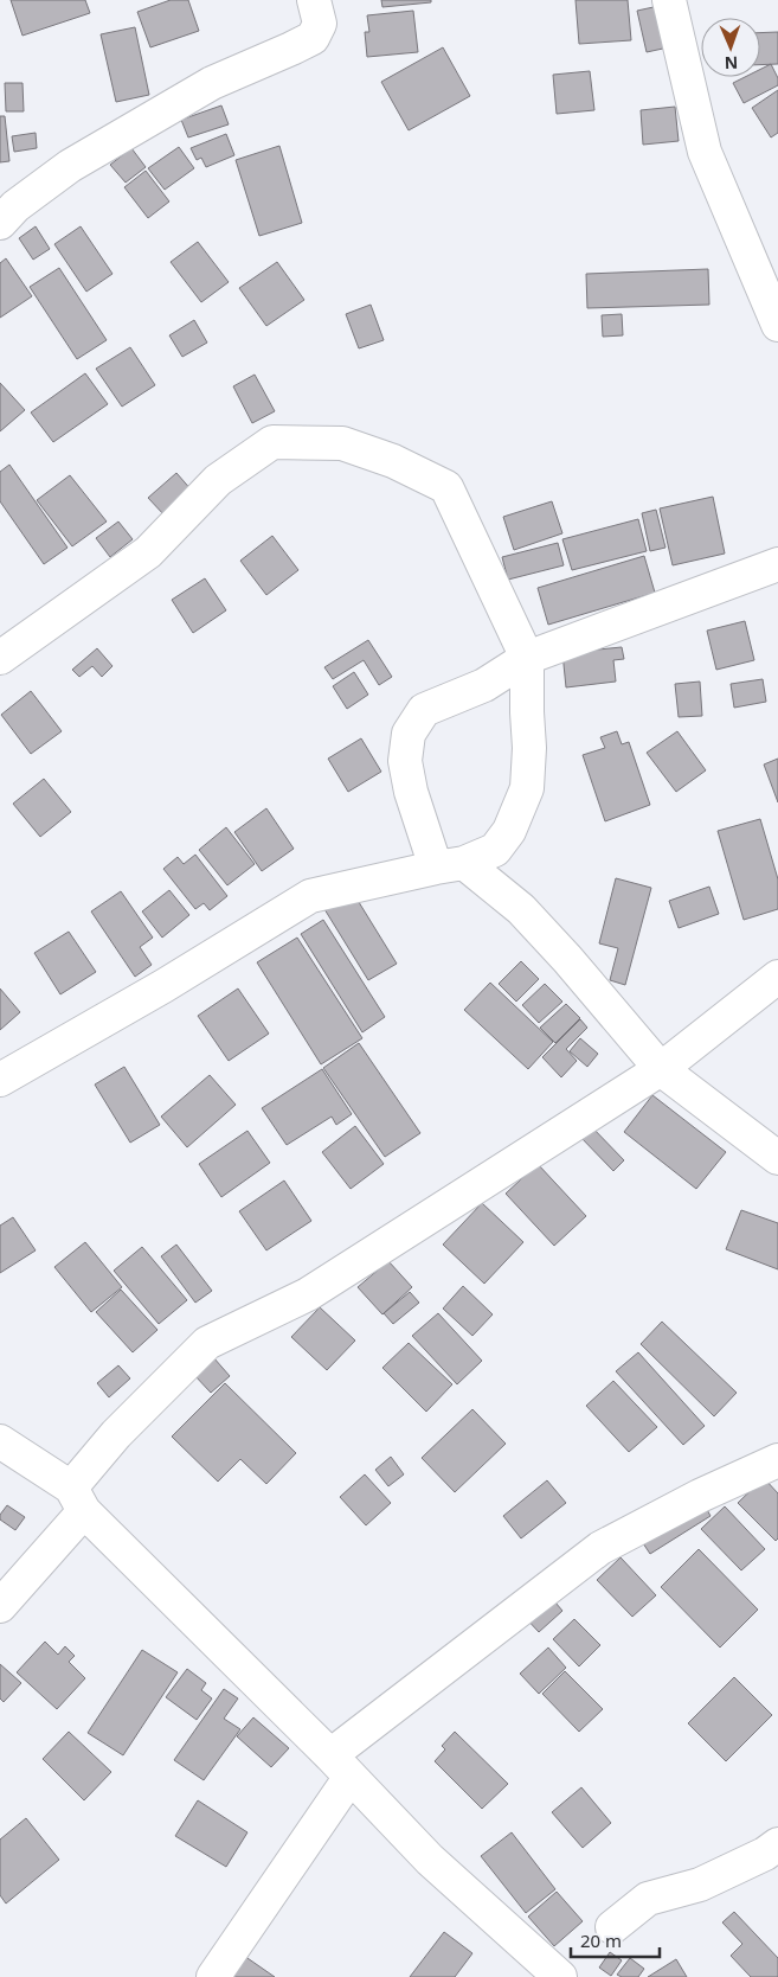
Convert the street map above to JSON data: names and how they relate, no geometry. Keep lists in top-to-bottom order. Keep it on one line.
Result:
{"scale_bar":"20 m","north":"bottom"}
